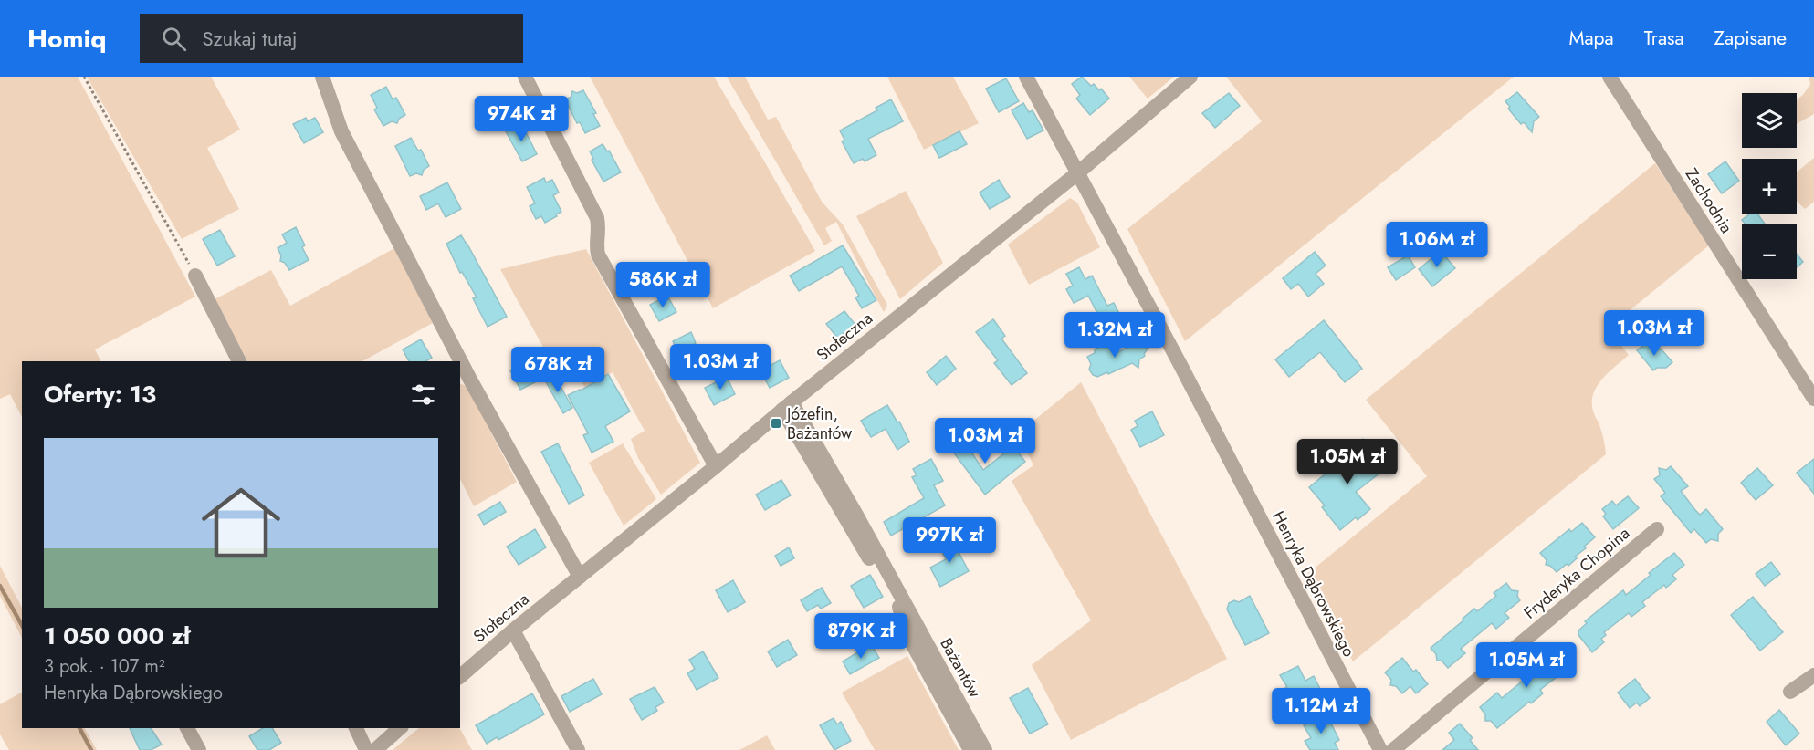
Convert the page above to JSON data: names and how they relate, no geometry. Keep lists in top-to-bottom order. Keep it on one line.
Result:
{"streets":{"street":["Zachodnia","Stołeczna","Fryderyka Chopina","Henryka Dąbrowskiego","Bażantów"]},"crossings":[["Stołeczna","Henryka Dąbrowskiego"],["Stołeczna","Bażantów"]],"places":{"transit":["Józefin, Bażantów"]},"page":{"header":"Homiq","search":"Szukaj tutaj","nav":["Mapa","Trasa","Zapisane"],"map_buttons":["+","−"],"price":["974K zł","1.06M zł","586K zł","1.03M zł","1.32M zł","1.03M zł","678K zł","1.03M zł","1.05M zł","997K zł","879K zł","1.05M zł","1.12M zł"],"heading":"Oferty: 13","list":[{"name":"1 050 000 zł","note":"3 pok. · 107 m² · Henryka Dąbrowskiego"}]}}
